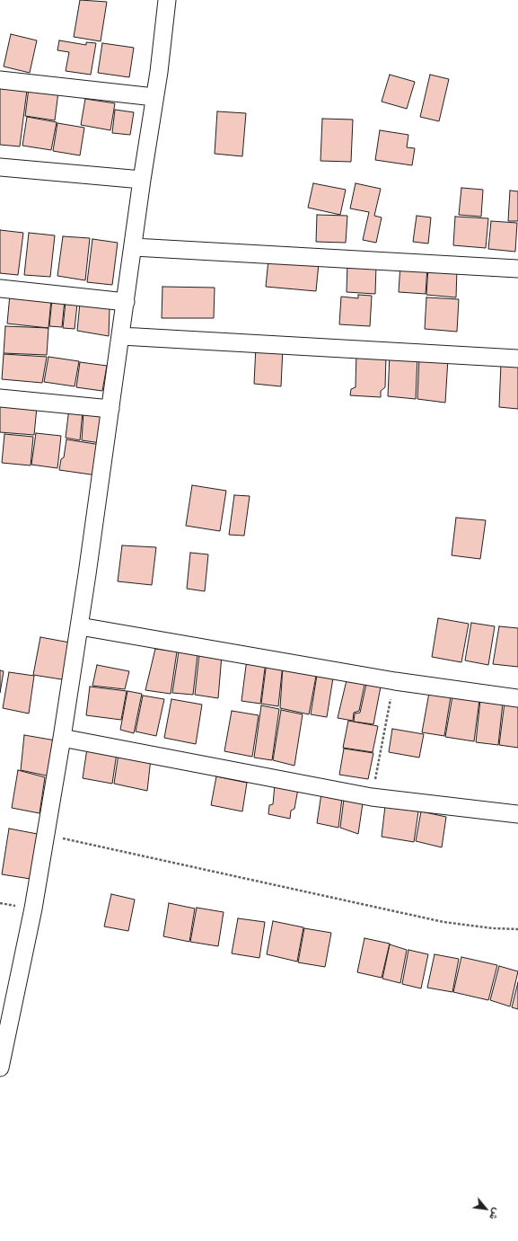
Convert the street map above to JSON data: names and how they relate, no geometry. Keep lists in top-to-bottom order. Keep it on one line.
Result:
{"north":"bottom right"}
